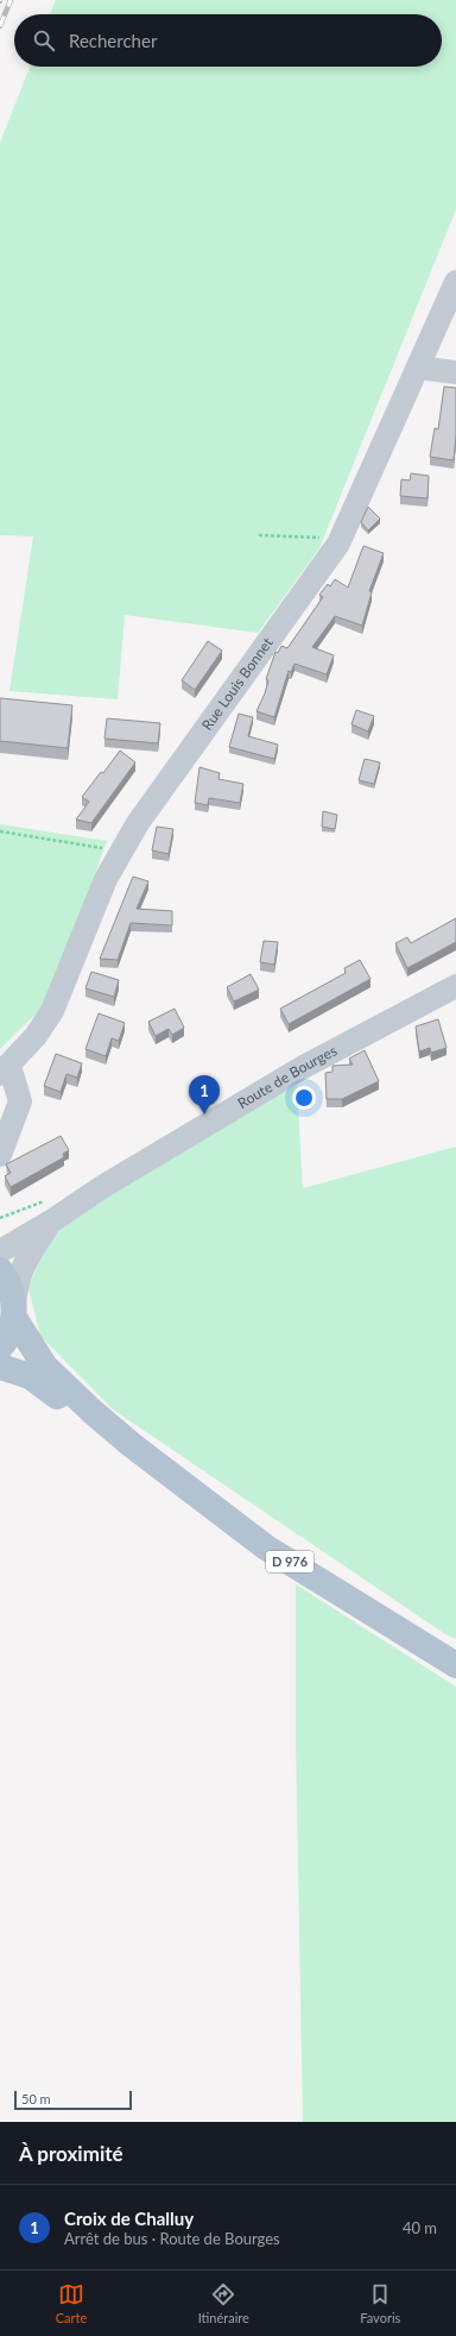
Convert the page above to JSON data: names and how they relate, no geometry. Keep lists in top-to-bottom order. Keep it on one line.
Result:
{"streets":{"main road":["D 976"],"street":["Rue Louis Bonnet","Route de Bourges"]},"crossings":[["Route de Bourges","D 976"]],"scale_bar":"50 m","page":{"search":"Rechercher","pins":"1","scale":"50 m","heading":"À proximité","list":[{"mark":"1","name":"Croix de Challuy","note":"Arrêt de bus · Route de Bourges","value":"40 m"}],"nav":["Carte","Itinéraire","Favoris"]}}
